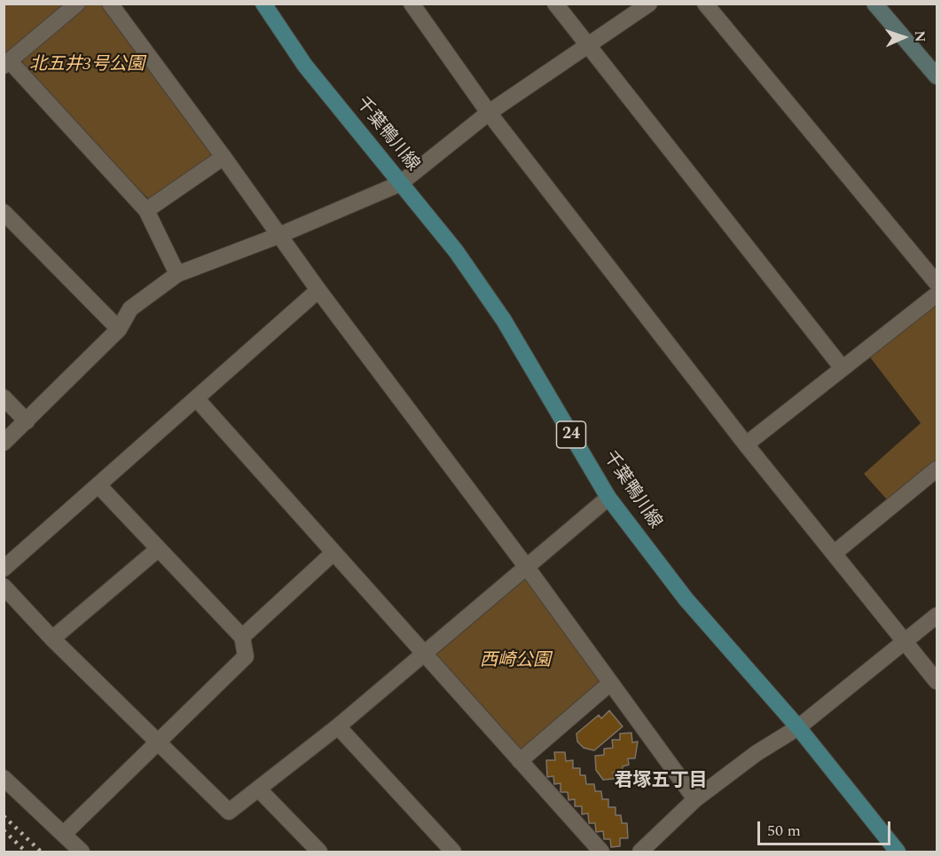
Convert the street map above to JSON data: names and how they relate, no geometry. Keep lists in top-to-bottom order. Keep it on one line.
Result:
{"streets":{"main road":["千葉鴨川線","24"]},"districts":["君塚五丁目"],"parks":["北五井3号公園","西崎公園"],"scale_bar":"50 m","north":"right"}
